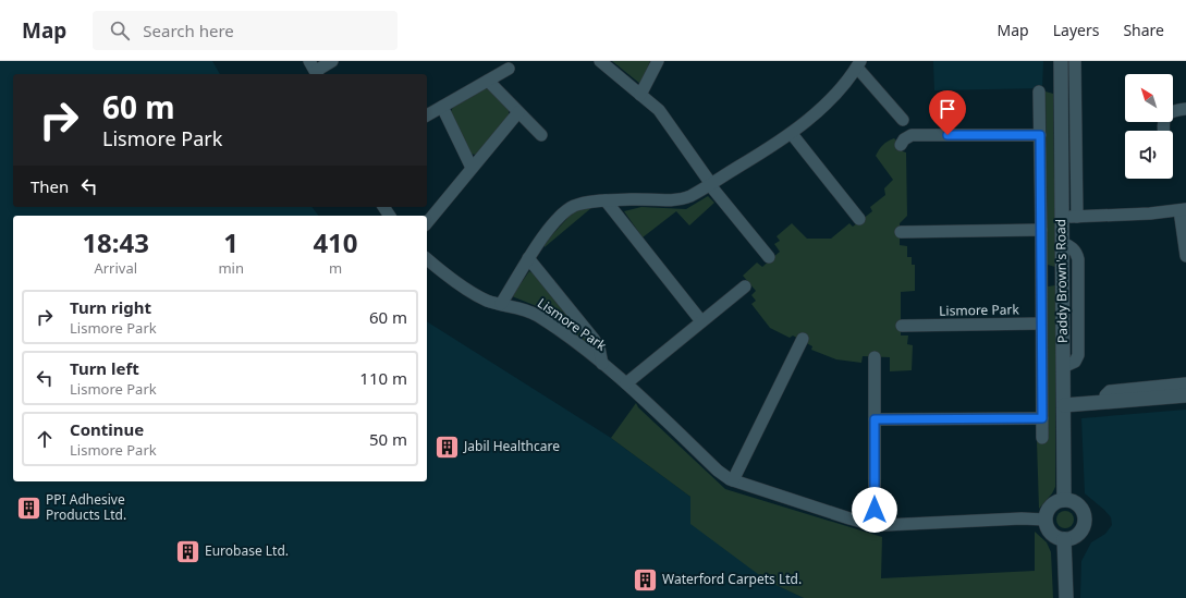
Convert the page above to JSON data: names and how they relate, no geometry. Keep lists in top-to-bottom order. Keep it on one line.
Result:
{"streets":{"street":["Paddy Brown's Road","Lismore Park"]},"crossings":[["Paddy Brown's Road","Lismore Park"]],"places":{"building":["Jabil Healthcare","PPI Adhesive Products Ltd.","Eurobase Ltd.","Waterford Carpets Ltd."]},"north":"top left","page":{"header":"Map","search":"Search here","nav":["Map","Layers","Share"],"turn":["60 m","Lismore Park"],"then":"Then","eta":["18:43","Arrival","1","min","410","m"],"list":[{"name":"Turn right","note":"Lismore Park","value":"60 m"},{"name":"Turn left","note":"Lismore Park","value":"110 m"},{"name":"Continue","note":"Lismore Park","value":"50 m"}]}}
